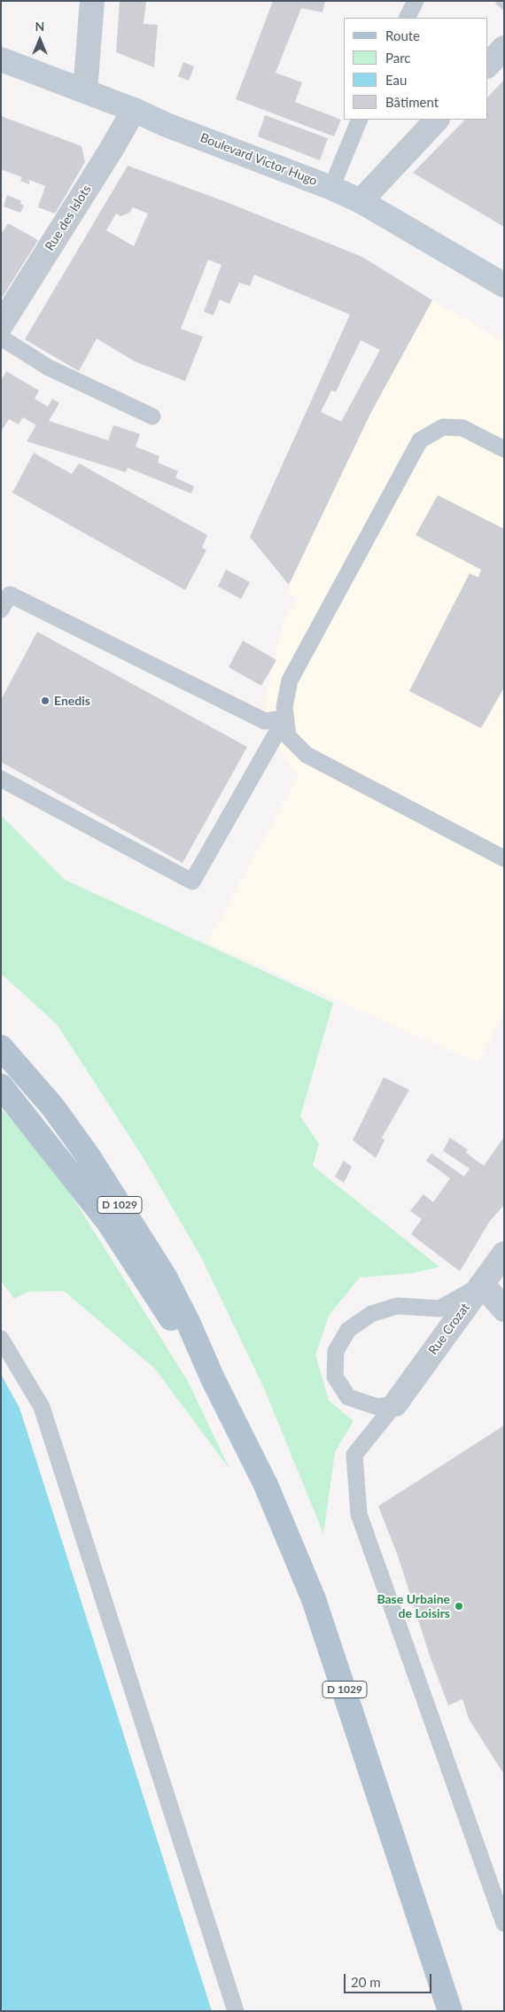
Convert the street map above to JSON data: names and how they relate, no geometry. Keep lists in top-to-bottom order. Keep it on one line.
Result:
{"streets":{"main road":["Boulevard Victor Hugo","D 1029"],"street":["Rue des Islots","Rue Crozat"]},"crossings":[["Boulevard Victor Hugo","Rue des Islots"]],"places":["Enedis","Base Urbaine de Loisirs"],"legend":["Route","Parc","Eau","Bâtiment"],"scale_bar":"20 m","north":"top"}
